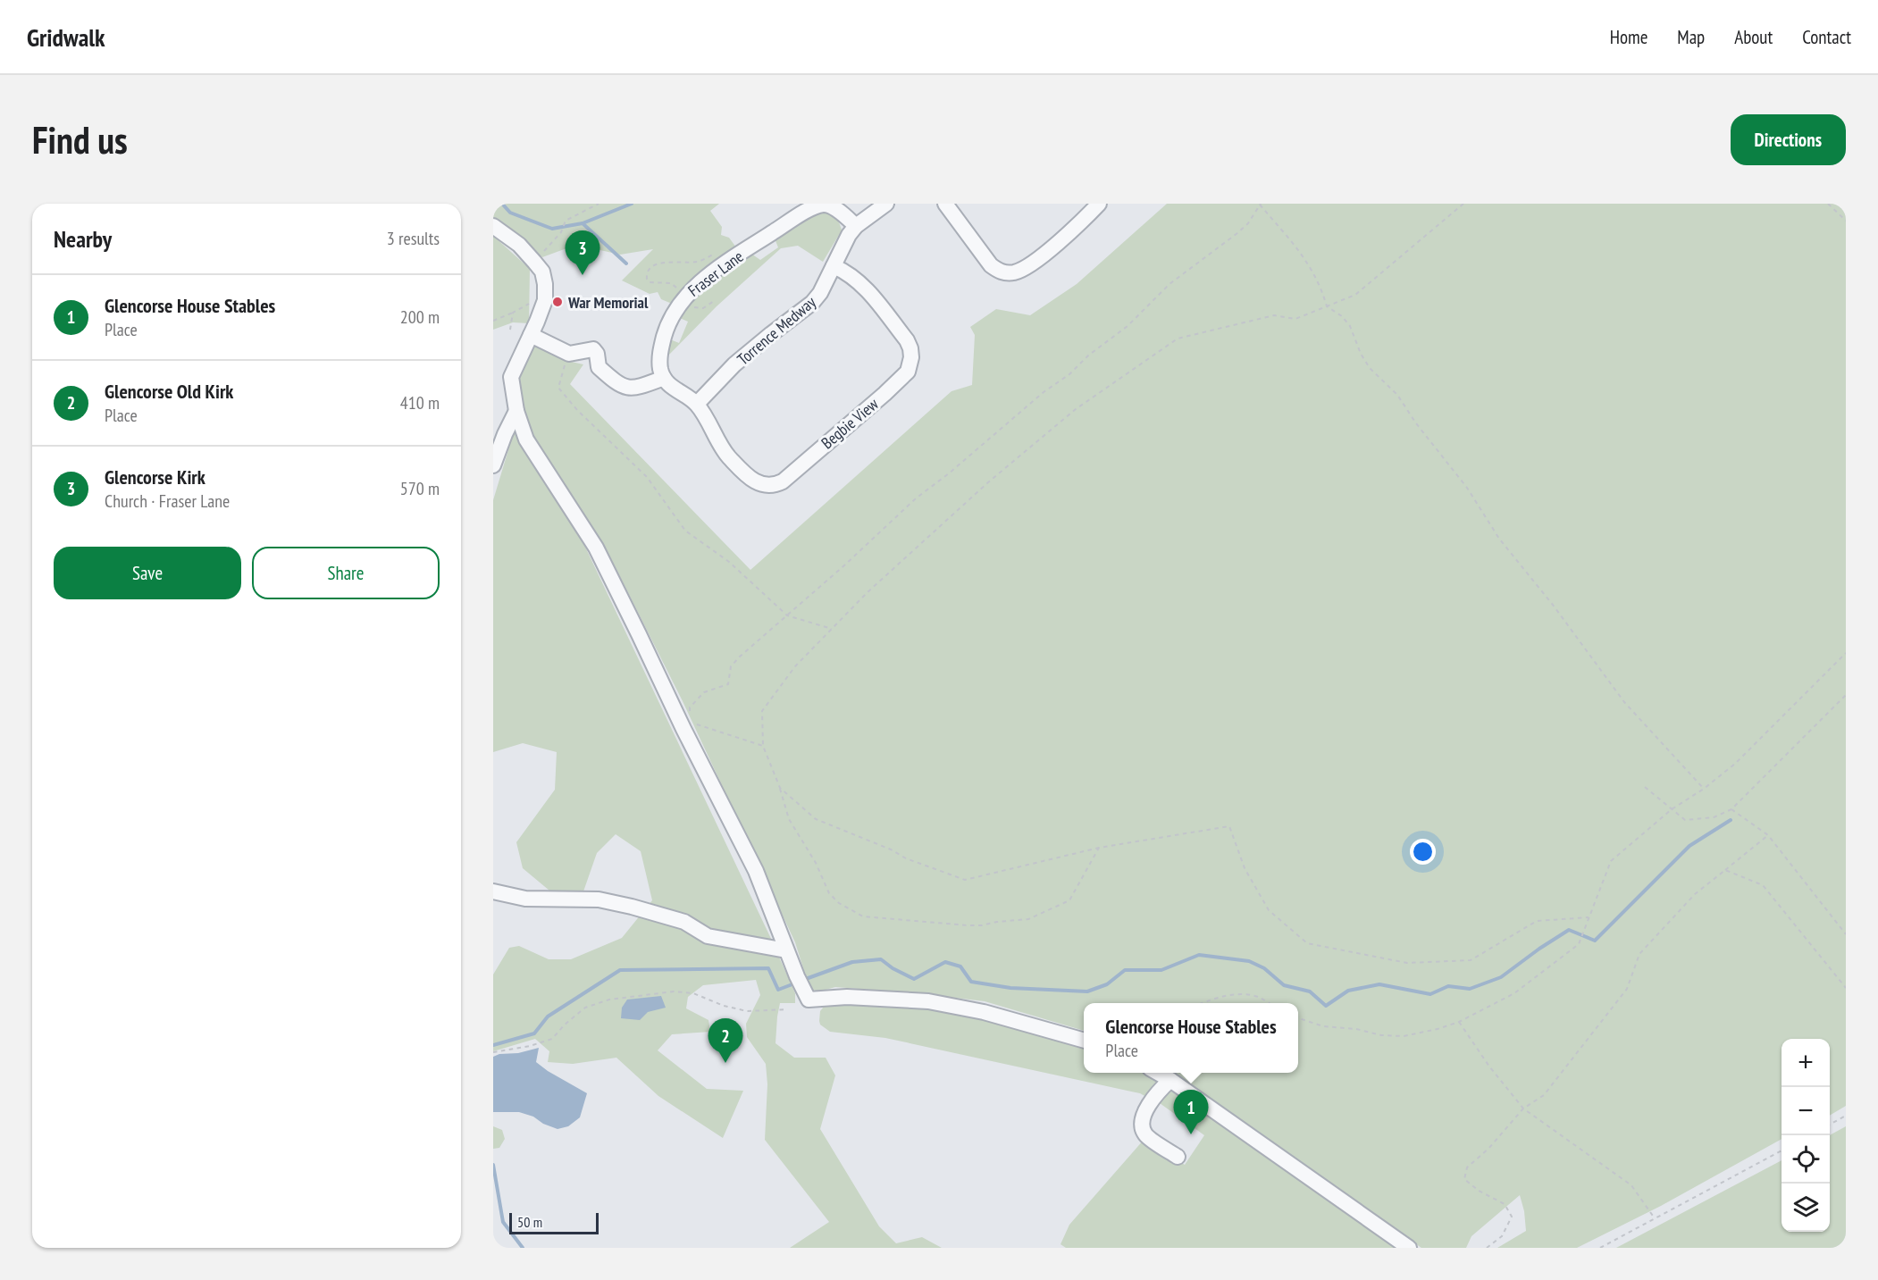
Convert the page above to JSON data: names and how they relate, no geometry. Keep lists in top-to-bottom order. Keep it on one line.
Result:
{"streets":{"street":["Fraser Lane","Torrence Medway","Begbie View"]},"crossings":[["Fraser Lane","Torrence Medway"],["Torrence Medway","Begbie View"]],"places":["War Memorial"],"scale_bar":"50 m","page":{"header":"Gridwalk","nav":["Home","Map","About","Contact"],"buttons":["Directions",["Save","Share"]],"title":"Find us","heading":["Nearby","3 results"],"pins":["3","2","1"],"list":[{"mark":"1","name":"Glencorse House Stables","note":"Place","value":"200 m"},{"mark":"2","name":"Glencorse Old Kirk","note":"Place","value":"410 m"},{"mark":"3","name":"Glencorse Kirk","note":"Church · Fraser Lane","value":"570 m"}],"popup":["Glencorse House Stables","Place"],"map_buttons":["+","−"],"scale":"50 m"}}
